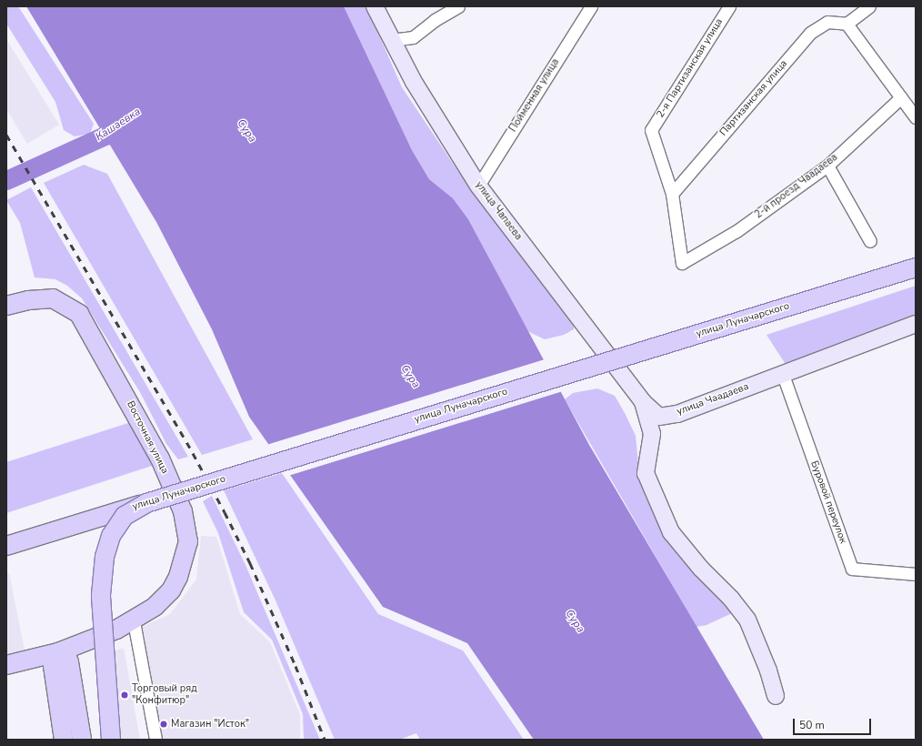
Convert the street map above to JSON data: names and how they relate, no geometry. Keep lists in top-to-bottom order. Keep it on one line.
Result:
{"streets":{"main road":["улица Луначарского","Восточная улица"],"street":["2-я Партизанская улица","Пойменная улица","Партизанская улица","2-й проезд Чаадаева","улица Чапаева","улица Чаадаева","Буровой переулок"]},"crossings":[["2-я Партизанская улица","Партизанская улица"],["2-я Партизанская улица","2-й проезд Чаадаева"],["Пойменная улица","улица Чапаева"],["Партизанская улица","2-й проезд Чаадаева"],["улица Чапаева","улица Чаадаева"],["улица Чаадаева","Буровой переулок"]],"water":["Кашаевка","Сура"],"places":["Торговый ряд \"Конфитюр\"","Магазин \"Исток\""],"scale_bar":"50 m"}
